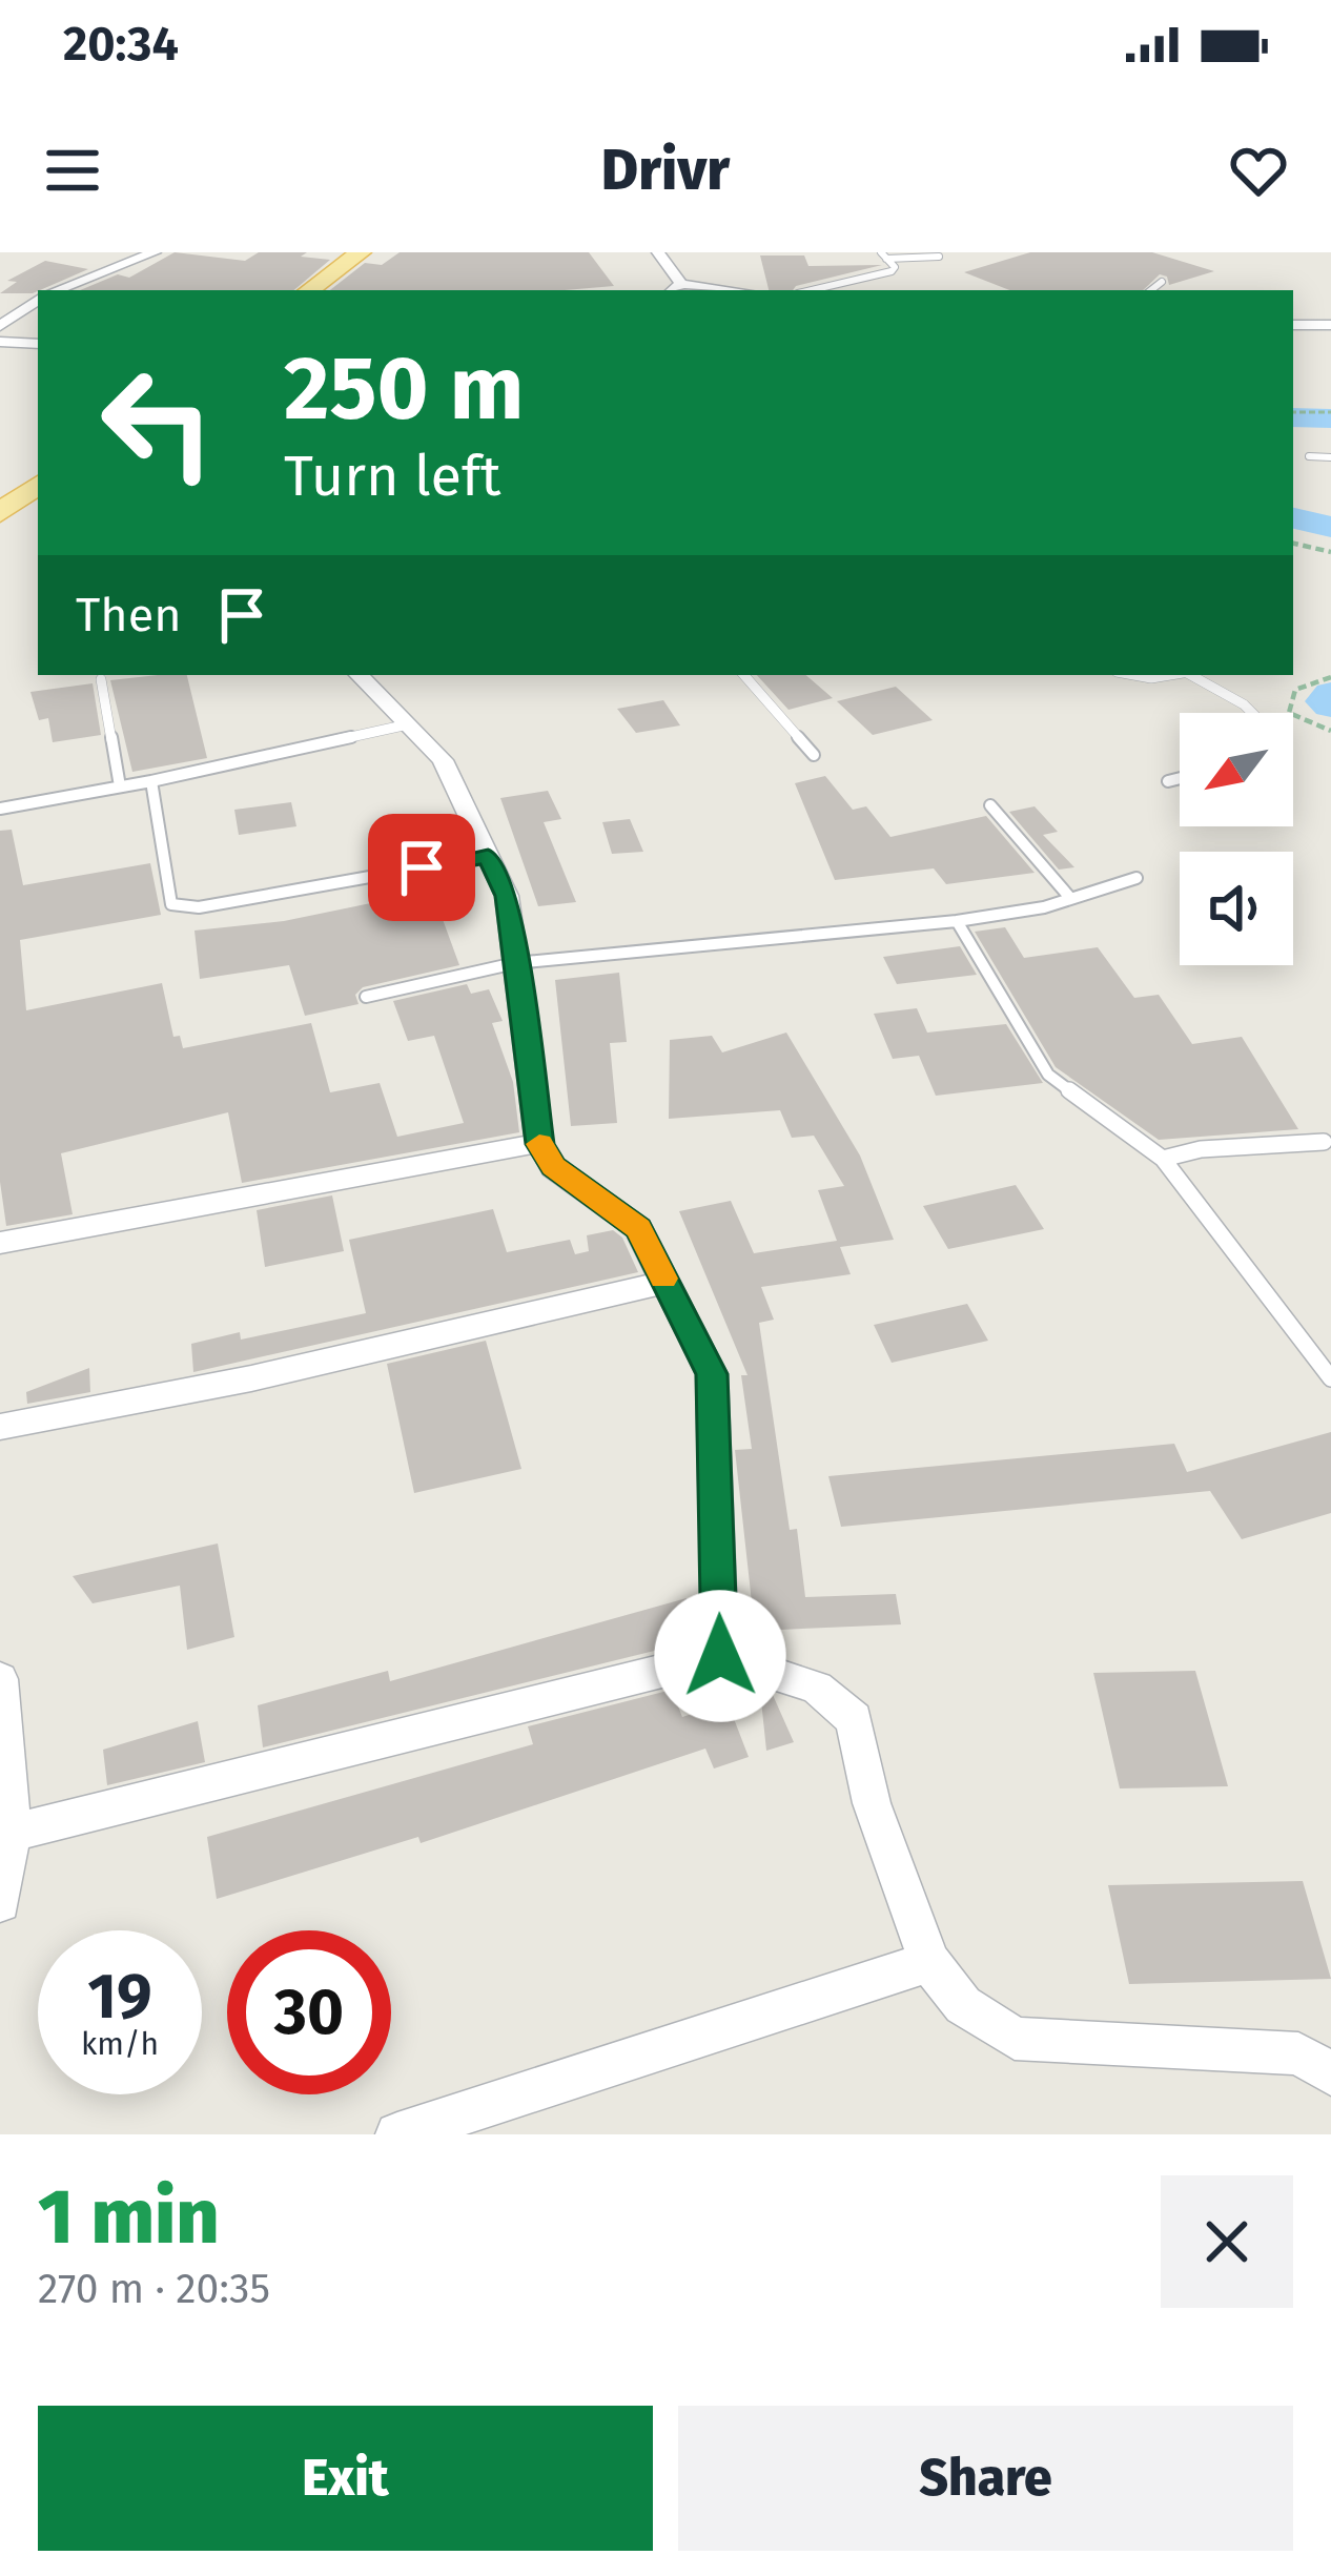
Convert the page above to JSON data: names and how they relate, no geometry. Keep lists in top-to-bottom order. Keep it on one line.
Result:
{"north":"bottom left","page":{"status":"20:34","header":"Drivr","turn":["250 m","Turn left"],"then":"Then","speed":"19 km/h","limit":"30","heading":["1 min","270 m · 20:35"],"buttons":["Exit","Share"]}}
